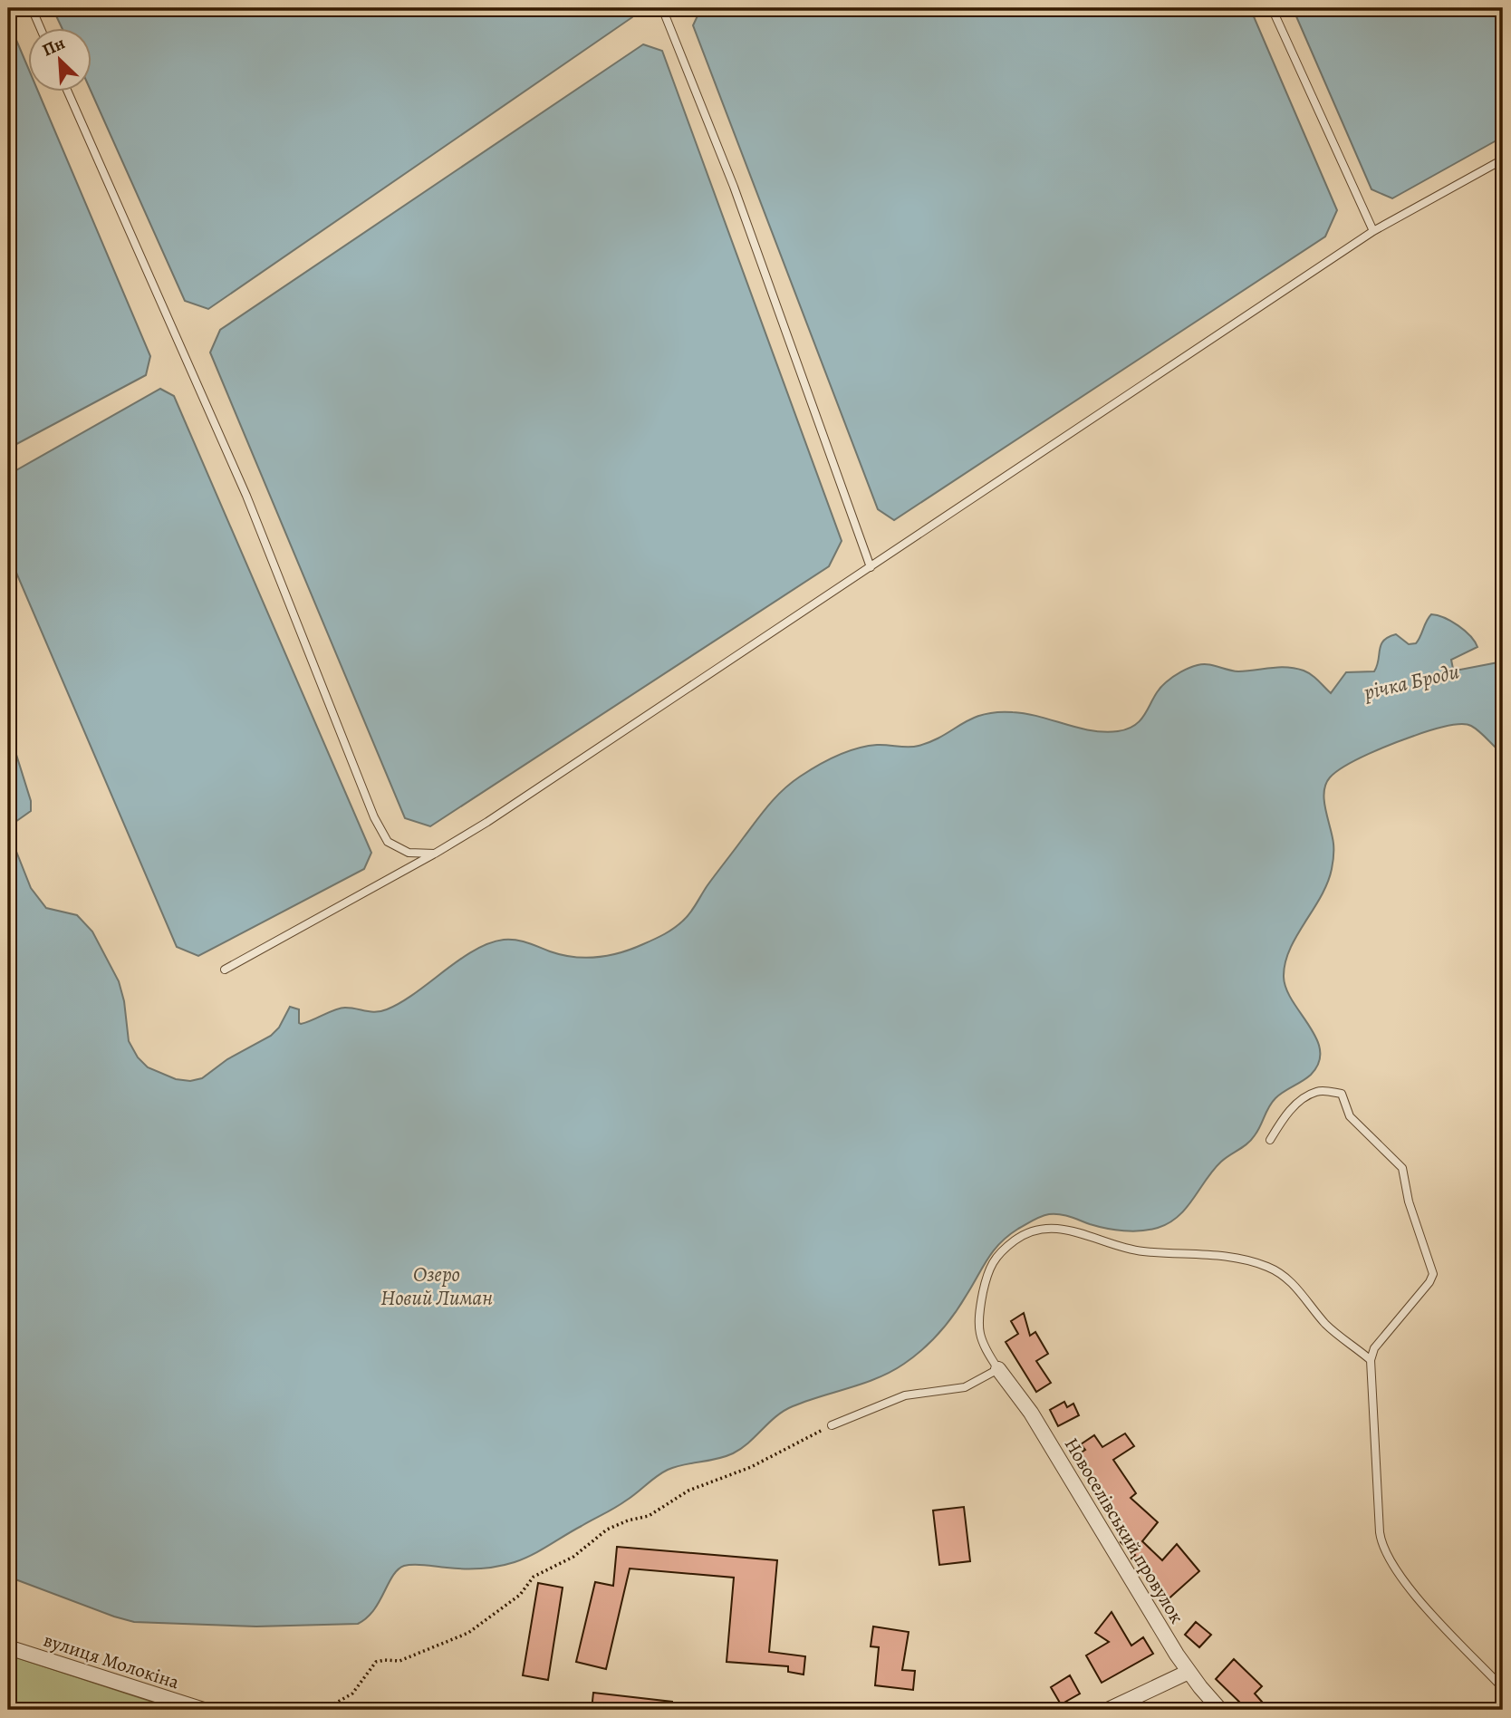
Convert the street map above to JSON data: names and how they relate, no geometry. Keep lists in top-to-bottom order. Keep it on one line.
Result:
{"streets":{"street":["Новоселівський провулок","вулиця Молокіна"]},"water":["річка Броди","Озеро Новий Лиман"],"north":"top left"}
